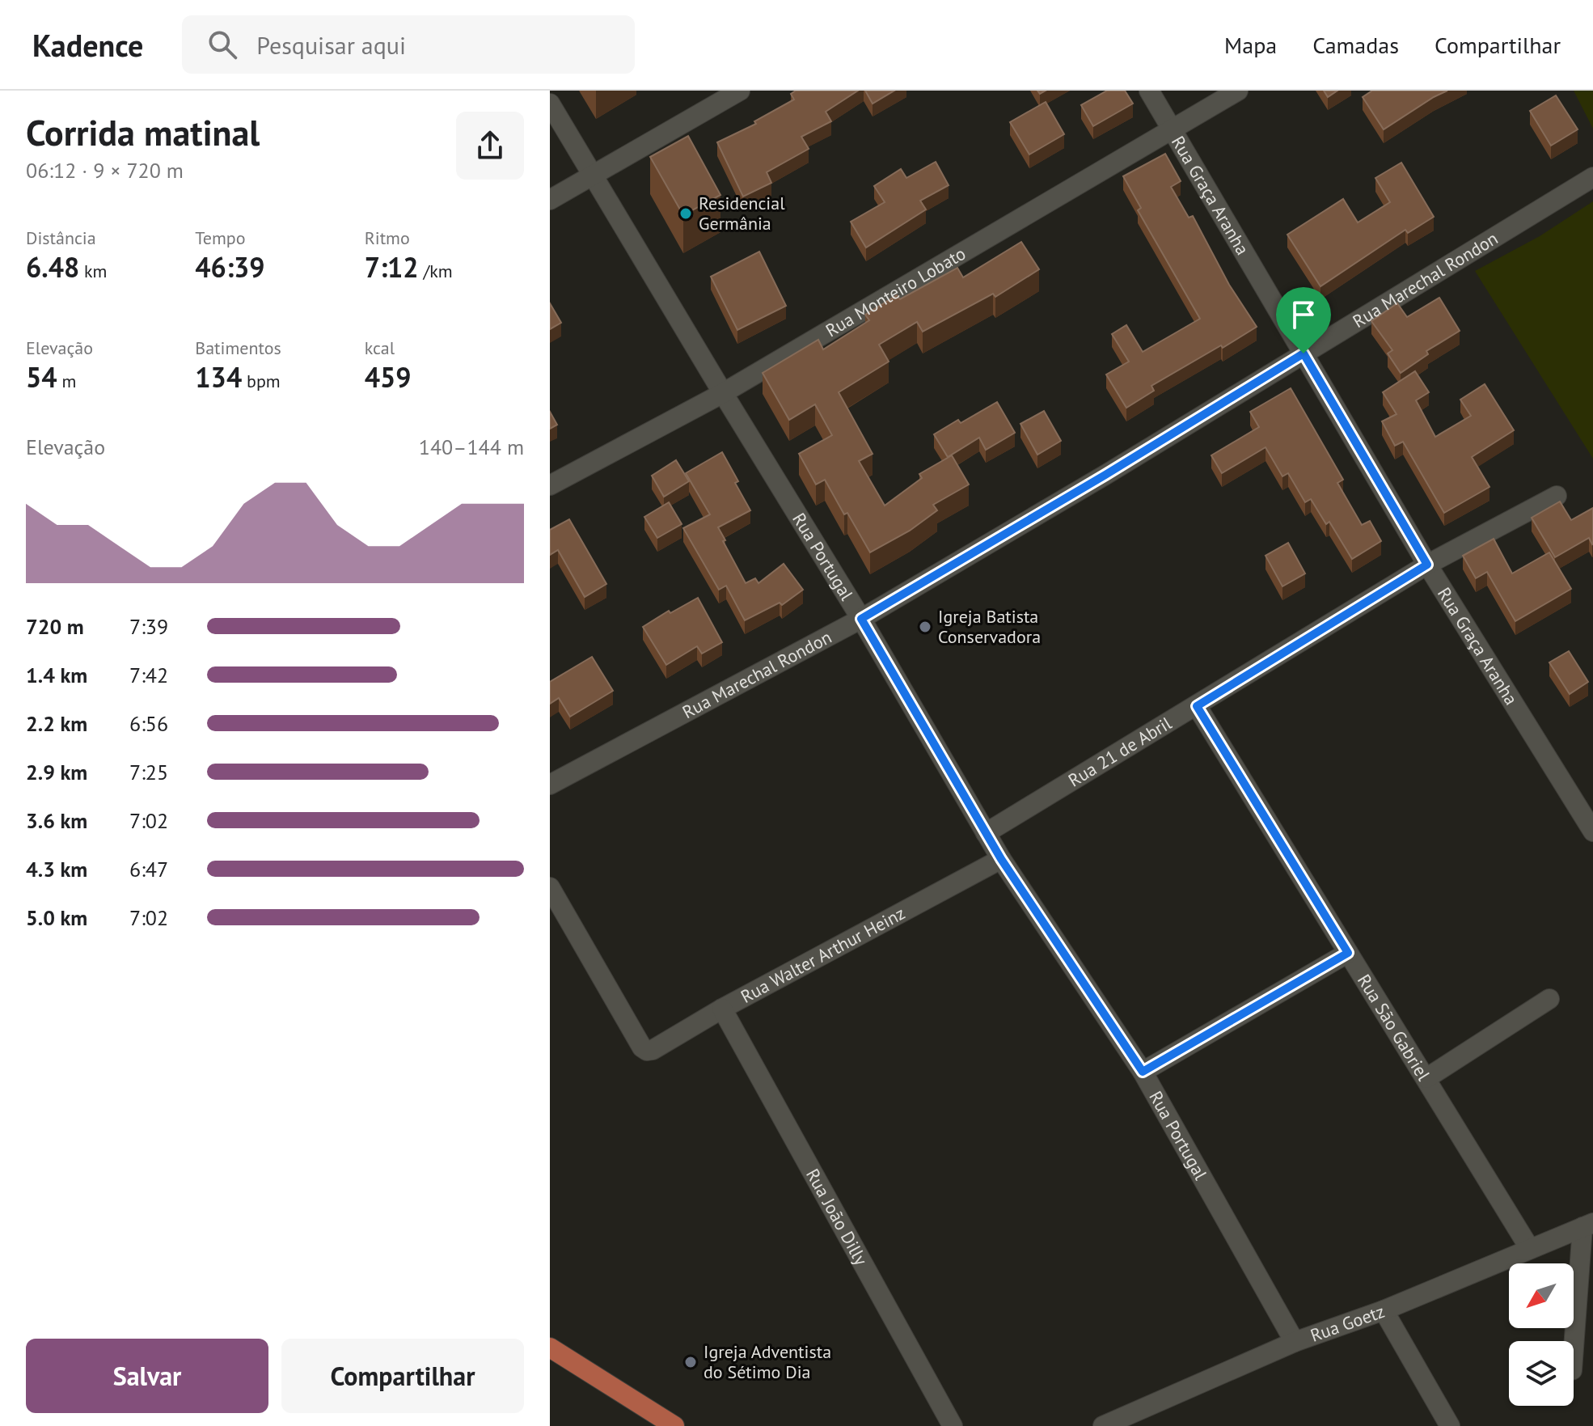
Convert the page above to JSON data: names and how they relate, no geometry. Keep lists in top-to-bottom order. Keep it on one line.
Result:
{"streets":{"street":["Rua Graça Aranha","Rua Marechal Rondon","Rua Monteiro Lobato","Rua Portugal","Rua 21 de Abril","Rua Walter Arthur Heinz","Rua São Gabriel","Rua João Dilly","Rua Goetz"]},"crossings":[["Rua Graça Aranha","Rua Marechal Rondon"],["Rua Graça Aranha","Rua Monteiro Lobato"],["Rua Graça Aranha","Rua 21 de Abril"],["Rua Marechal Rondon","Rua Portugal"],["Rua Monteiro Lobato","Rua Portugal"],["Rua Portugal","Rua 21 de Abril"],["Rua Portugal","Rua Walter Arthur Heinz"],["Rua Portugal","Rua Goetz"],["Rua 21 de Abril","Rua São Gabriel"],["Rua Walter Arthur Heinz","Rua João Dilly"],["Rua São Gabriel","Rua Goetz"]],"places":["Residencial Germânia","Igreja Batista Conservadora","Igreja Adventista do Sétimo Dia"],"north":"bottom left","page":{"header":"Kadence","search":"Pesquisar aqui","nav":["Mapa","Camadas","Compartilhar"],"heading":["Corrida matinal","06:12 · 9 × 720 m"],"stats":[["Distância","6.48 km"],["Tempo","46:39"],["Ritmo","7:12 /km"],["Elevação","54 m"],["Batimentos","134 bpm"],["kcal","459"]],"chart":["Elevação","140–144 m"],"list":[{"name":"720 m","note":"7:39"},{"name":"1.4 km","note":"7:42"},{"name":"2.2 km","note":"6:56"},{"name":"2.9 km","note":"7:25"},{"name":"3.6 km","note":"7:02"},{"name":"4.3 km","note":"6:47"},{"name":"5.0 km","note":"7:02"}],"buttons":["Salvar","Compartilhar"]}}
